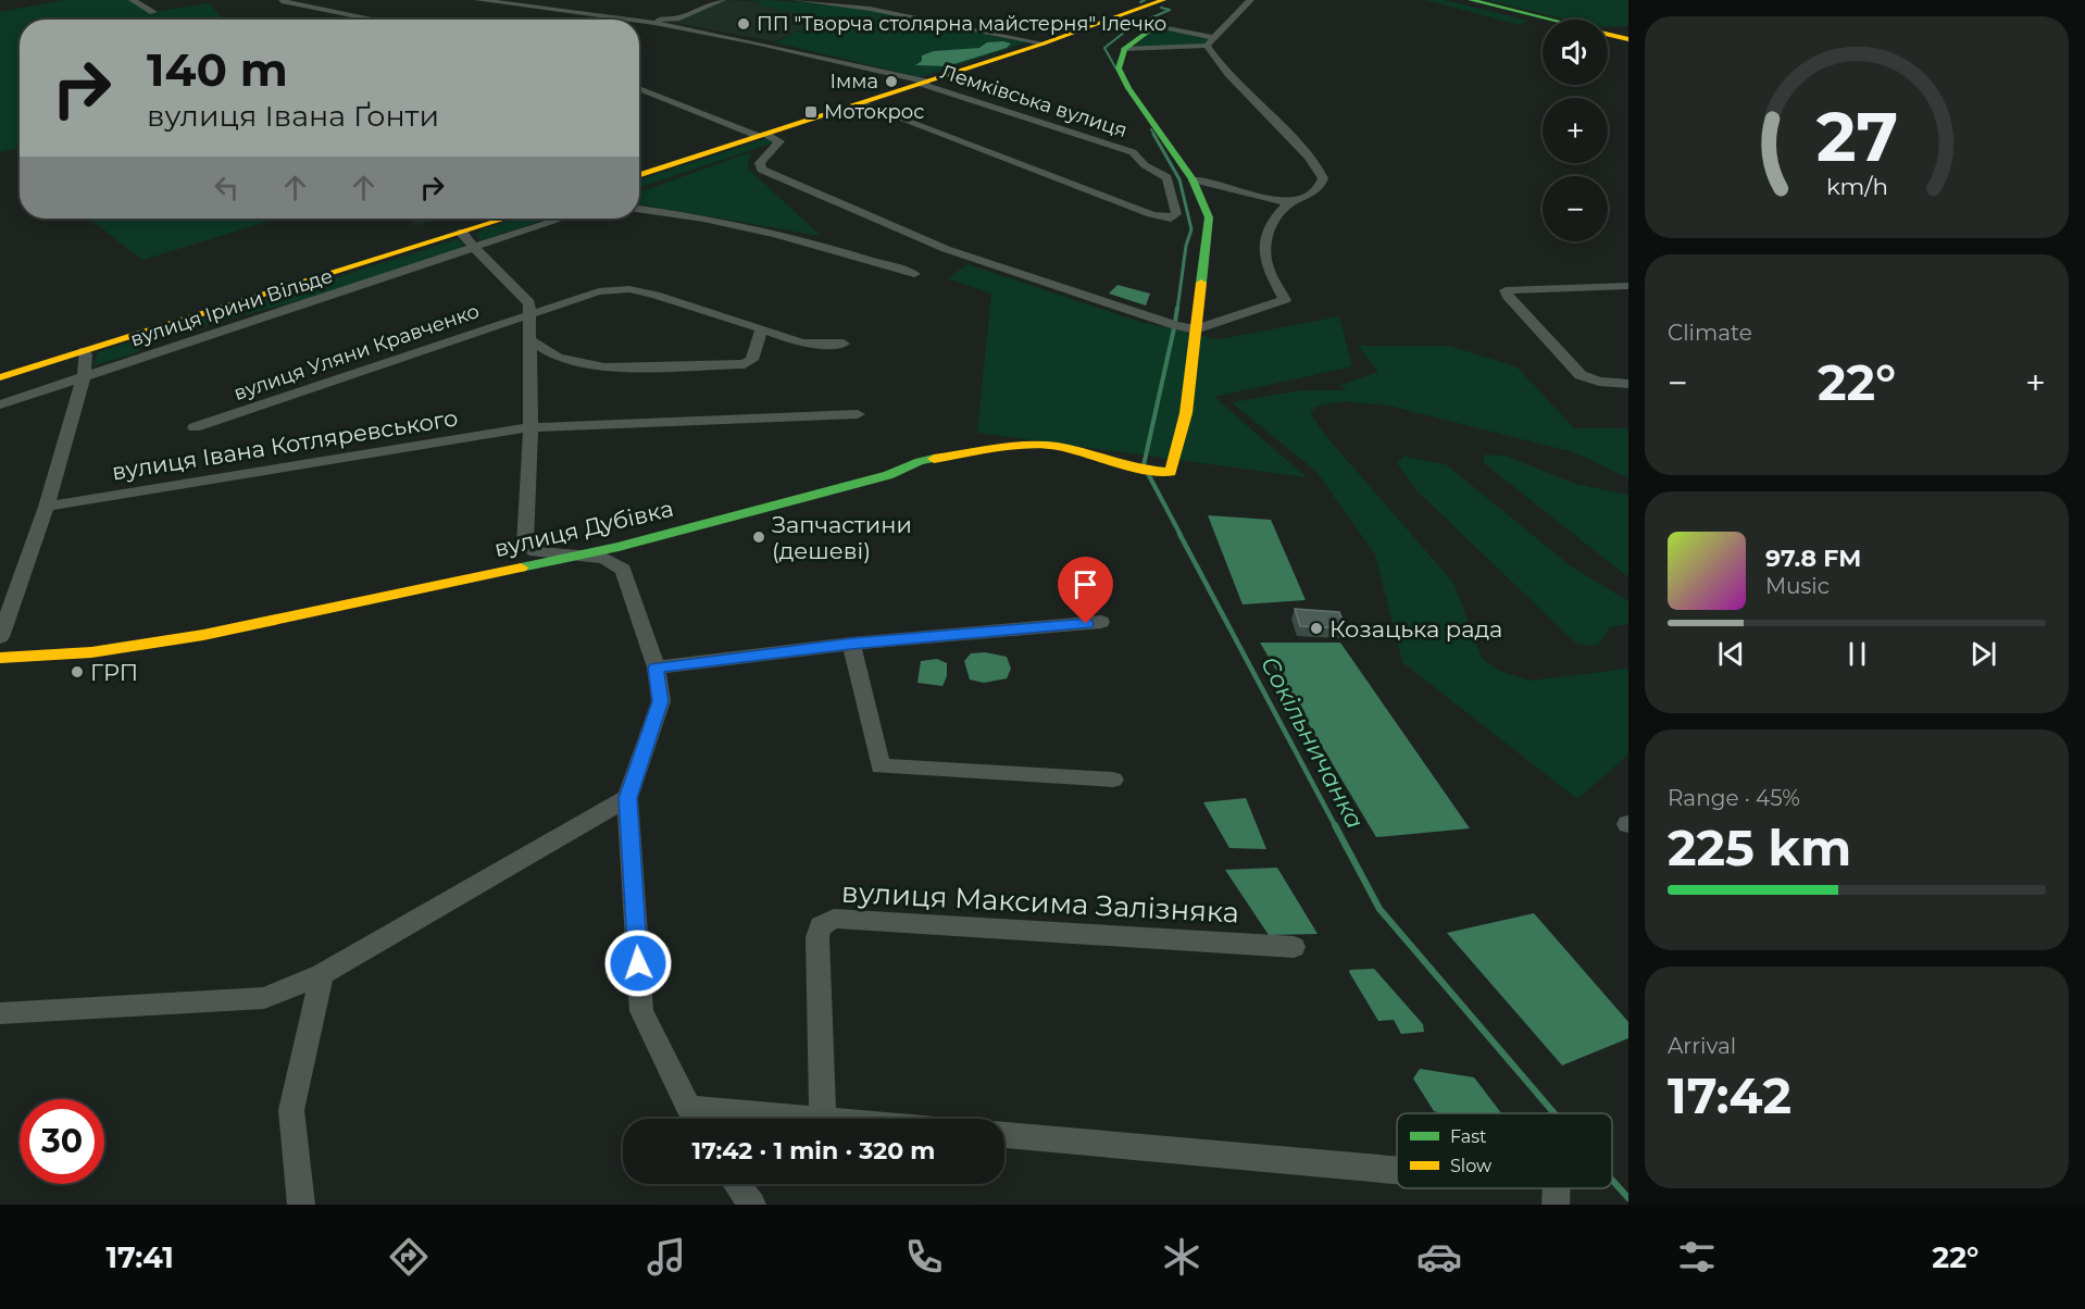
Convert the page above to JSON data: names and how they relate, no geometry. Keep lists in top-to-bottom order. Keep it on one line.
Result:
{"streets":{"main road":["вулиця Дубівка"],"street":["Лемківська вулиця","вулиця Ірини Вільде","вулиця Уляни Кравченко","вулиця Івана Котляревського","вулиця Максима Залізняка"]},"water":["Сокільничанка"],"places":{"other":["ПП \"Творча столярна майстерня\" Ілечко","Імма","Запчастини (дешеві)","Козацька рада","ГРП"],"transit":["Мотокрос"]},"legend":["Fast","Slow"],"page":{"map_buttons":["+","−"],"turn":["140 m","вулиця Івана Ґонти"],"tile":["Climate",["Range · 45%","225 km"],["Arrival","17:42"]],"heat":["−","22°","+"],"song":["97.8 FM","Music"],"limit":"30","trip":"17:42 · 1 min · 320 m","tabs":["17:41","22°"],"gauge":["27","km/h"]}}
